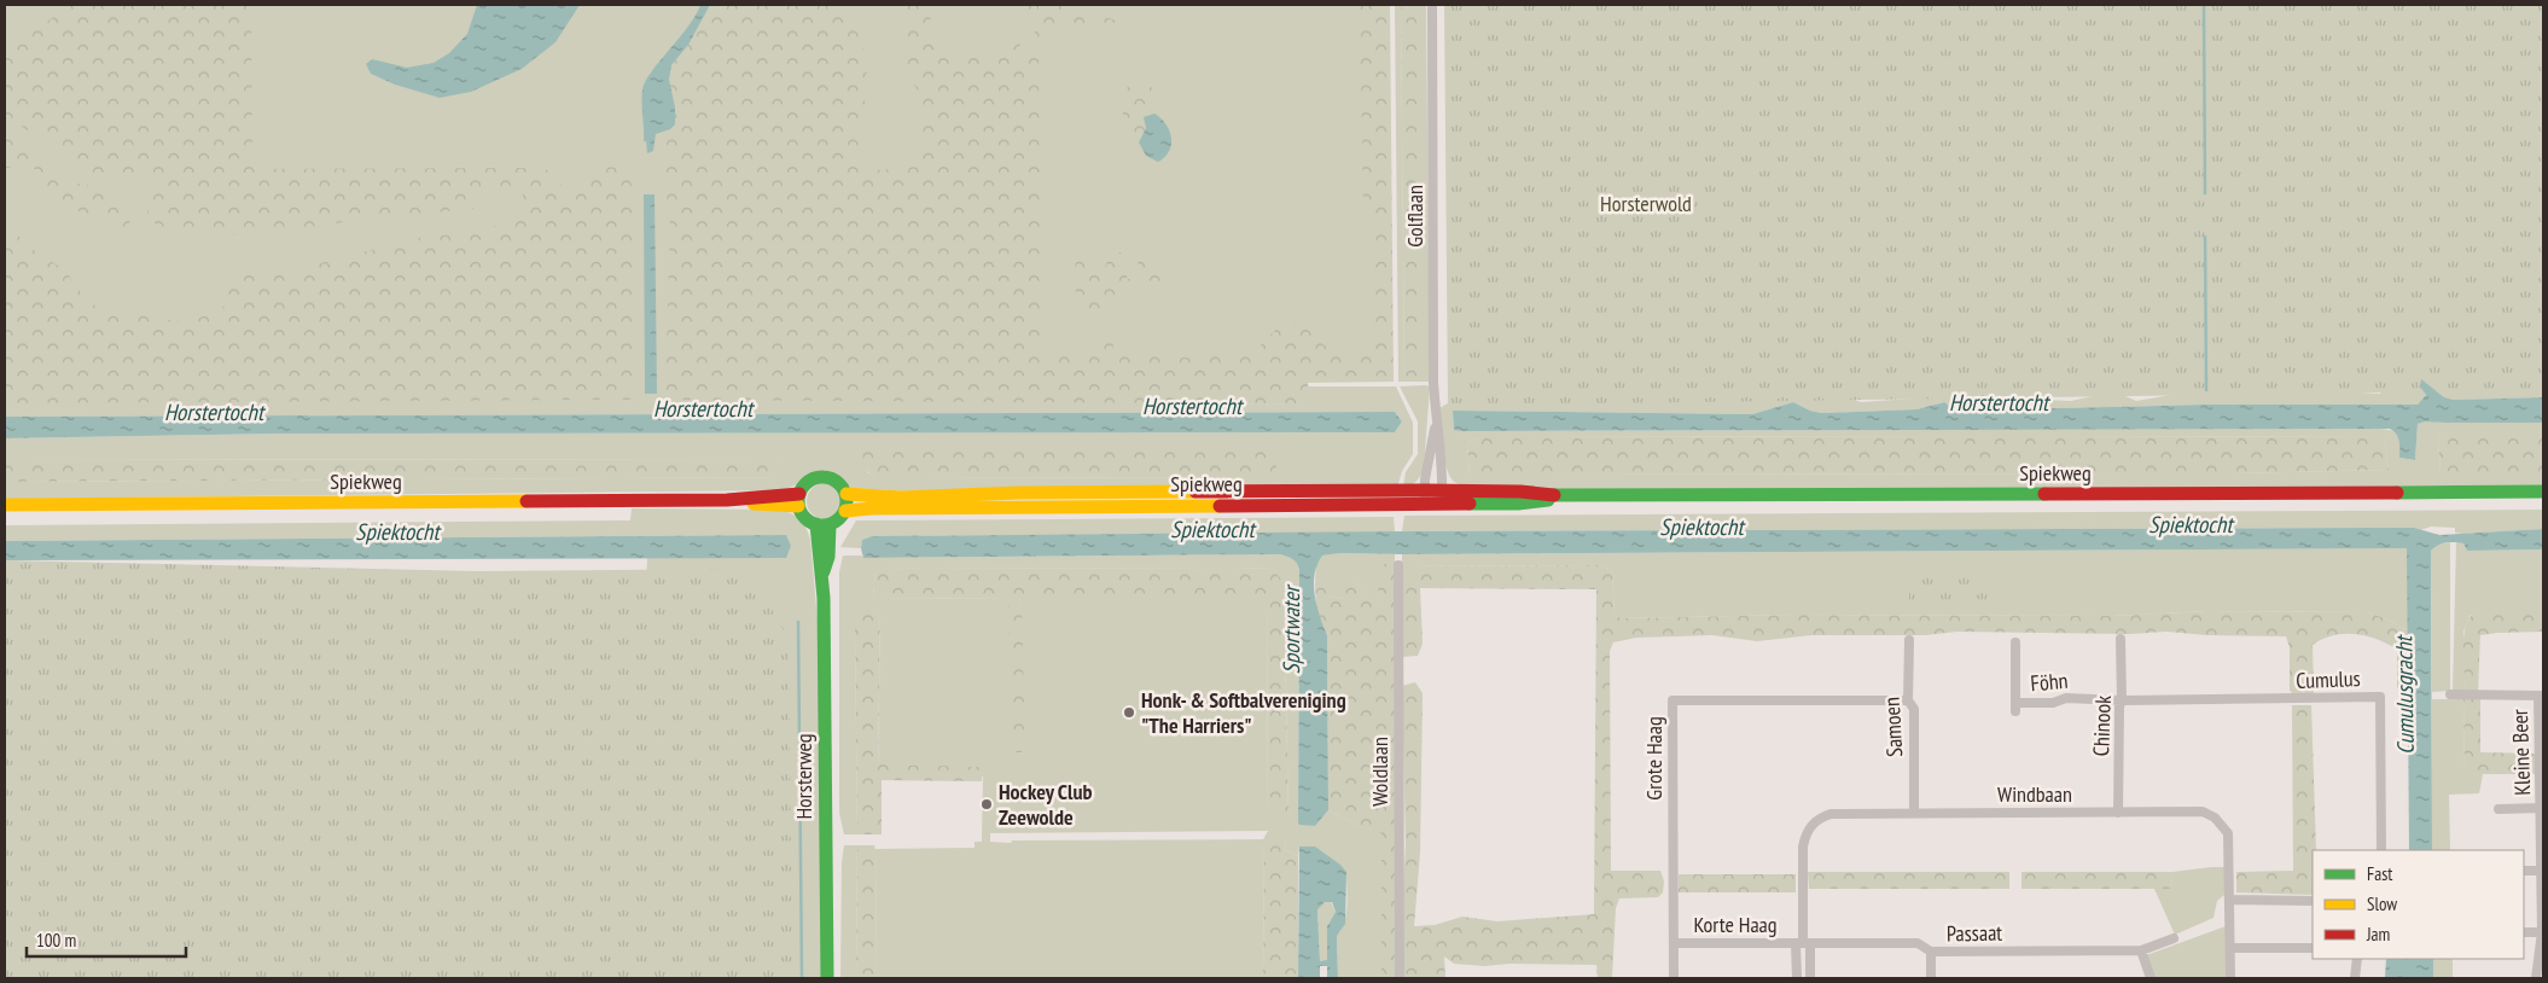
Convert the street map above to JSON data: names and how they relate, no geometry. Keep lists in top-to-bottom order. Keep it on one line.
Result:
{"streets":{"main road":["Spiekweg","Horsterweg"],"street":["Golflaan","Cumulus","Föhn","Chinook","Samoen","Kleine Beer","Grote Haag","Woldlaan","Windbaan","Korte Haag","Passaat"]},"crossings":[["Golflaan","Spiekweg"],["Spiekweg","Horsterweg"],["Cumulus","Föhn"],["Cumulus","Chinook"],["Föhn","Chinook"],["Chinook","Windbaan"],["Samoen","Grote Haag"],["Samoen","Windbaan"],["Grote Haag","Korte Haag"],["Windbaan","Korte Haag"],["Windbaan","Passaat"],["Korte Haag","Passaat"]],"water":["Horstertocht","Spiektocht","Sportwater","Cumulusgracht"],"parks":["Horsterwold"],"places":["Honk- & Softbalvereniging \"The Harriers\"","Hockey Club Zeewolde"],"legend":["Fast","Slow","Jam"],"scale_bar":"100 m"}
